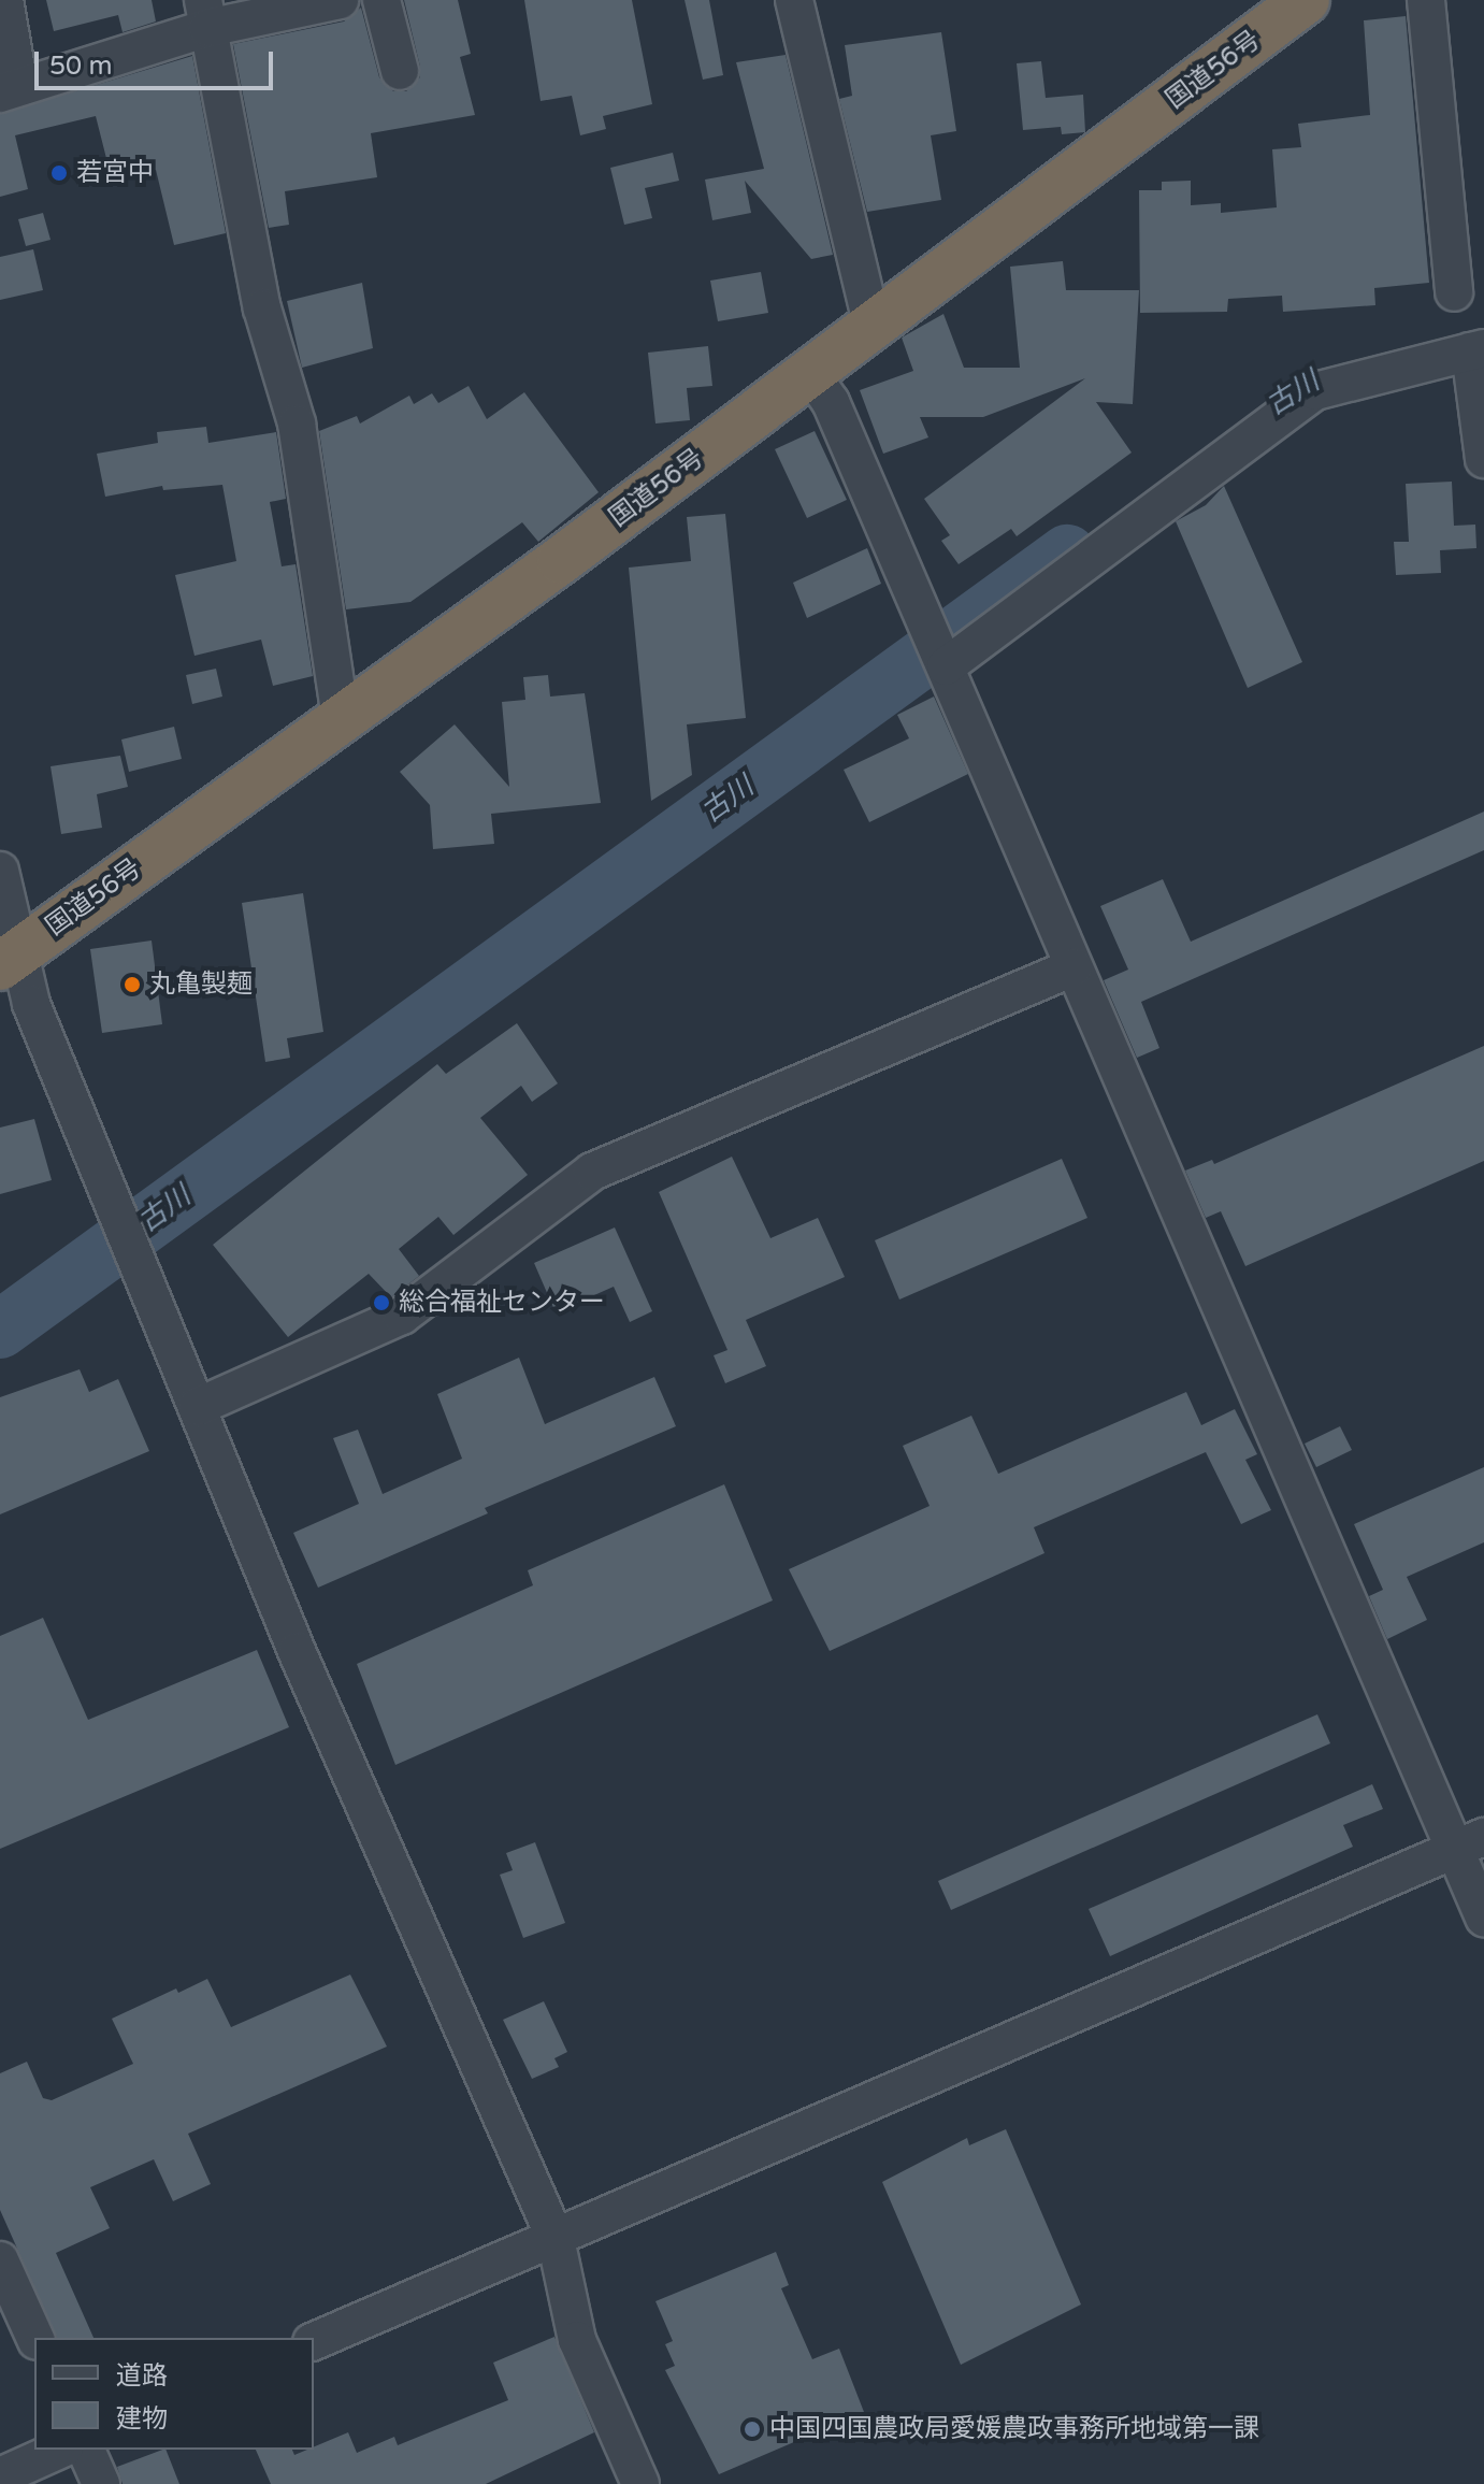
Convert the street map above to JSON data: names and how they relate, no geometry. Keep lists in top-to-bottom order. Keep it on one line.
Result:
{"streets":{"highway":["国道56号"]},"water":["古川"],"places":["若宮中","丸亀製麺","総合福祉センター","中国四国農政局愛媛農政事務所地域第一課"],"legend":["道路","建物"],"scale_bar":"50 m"}
